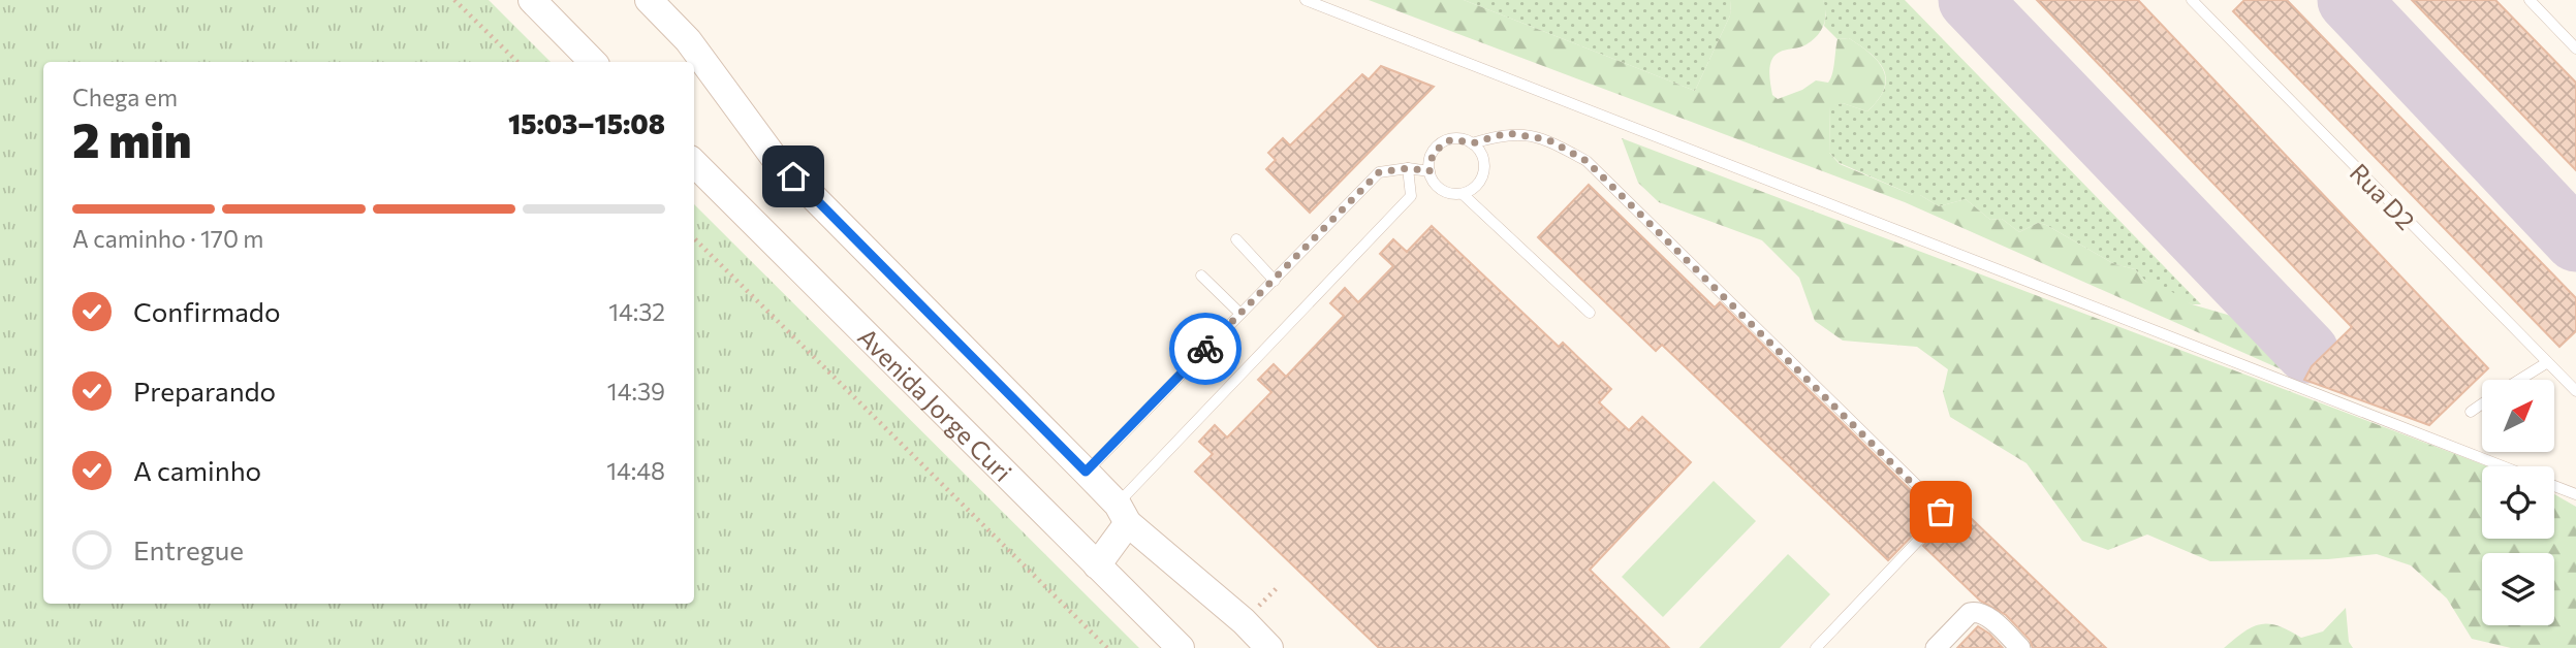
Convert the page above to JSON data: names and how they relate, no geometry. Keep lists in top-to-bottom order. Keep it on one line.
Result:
{"streets":{"street":["Avenida Jorge Curi"],"lane":["Rua D2"]},"north":"top right","page":{"heading":["2 min","Chega em","15:03–15:08"],"bar":"A caminho · 170 m","list":[["Confirmado","14:32"],["Preparando","14:39"],["A caminho","14:48"],"Entregue"]}}
